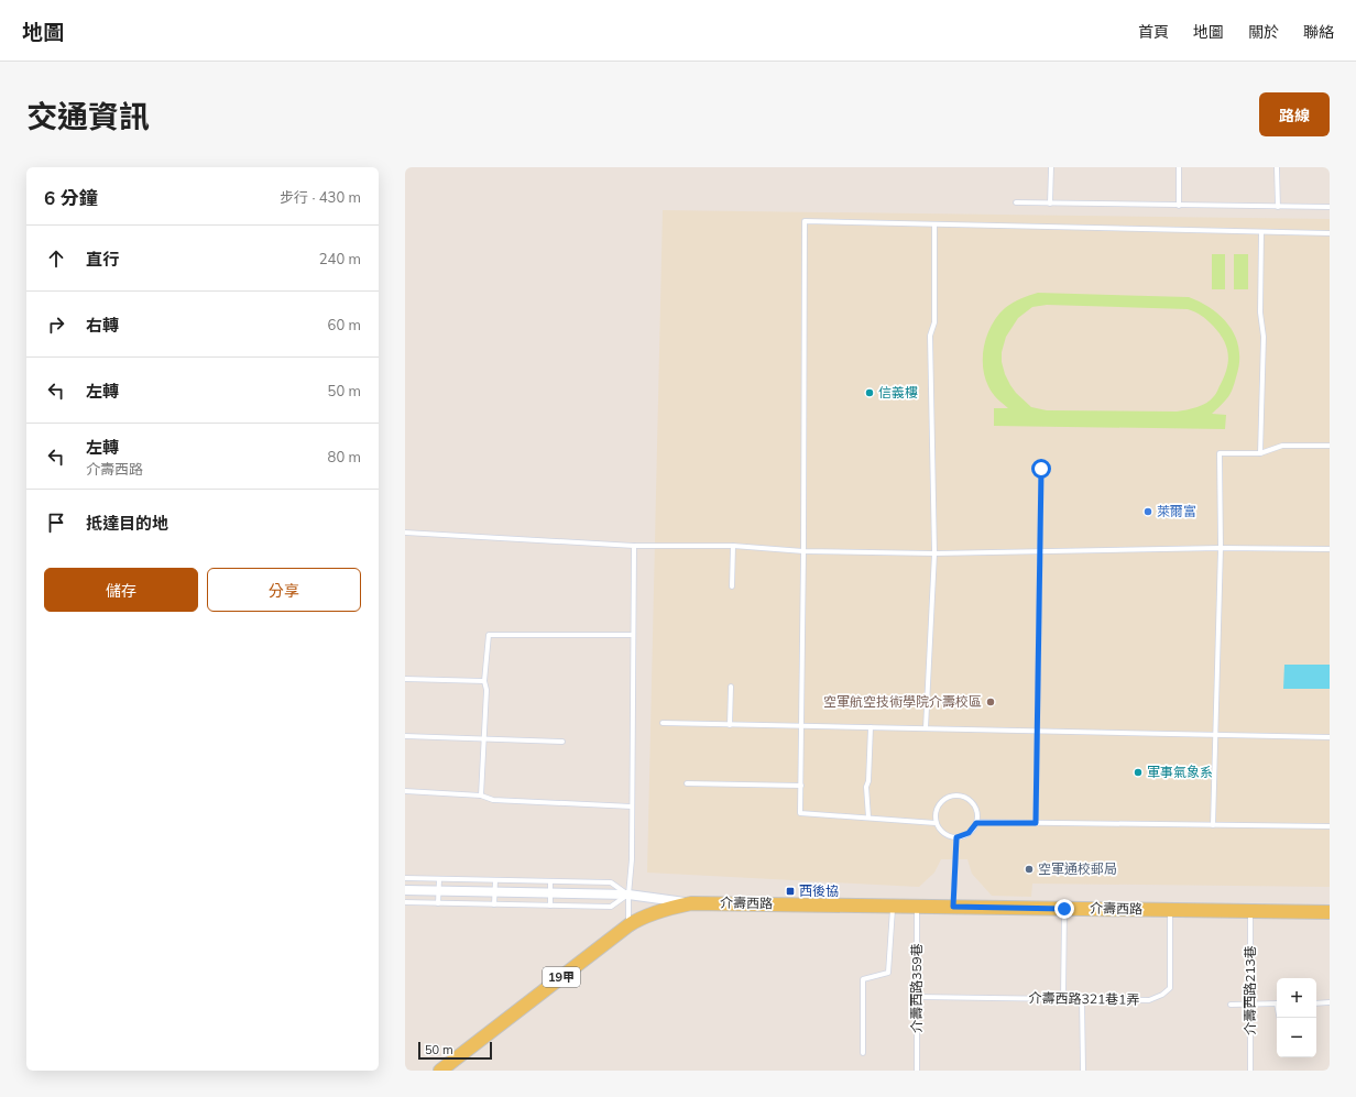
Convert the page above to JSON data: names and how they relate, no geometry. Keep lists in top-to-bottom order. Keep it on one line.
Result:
{"streets":{"main road":["介壽西路","19甲"],"lane":["介壽西路359巷","介壽西路213巷","介壽西路321巷1弄"]},"crossings":[["介壽西路","介壽西路359巷"],["介壽西路","介壽西路213巷"],["介壽西路","介壽西路321巷1弄"],["介壽西路359巷","介壽西路321巷1弄"]],"places":{"other":["信義樓","萊爾富","空軍航空技術學院介壽校區","軍事氣象系","空軍通校郵局"],"transit":["西後協"]},"scale_bar":"50 m","page":{"header":"地圖","nav":["首頁","地圖","關於","聯絡"],"title":"交通資訊","buttons":["路線",["儲存","分享"]],"heading":["6 分鐘","步行 · 430 m"],"list":[["直行","240 m"],["右轉","60 m"],["左轉","50 m"],["左轉","介壽西路","80 m"],"抵達目的地"],"map_buttons":["+","−"],"scale":"50 m"}}
